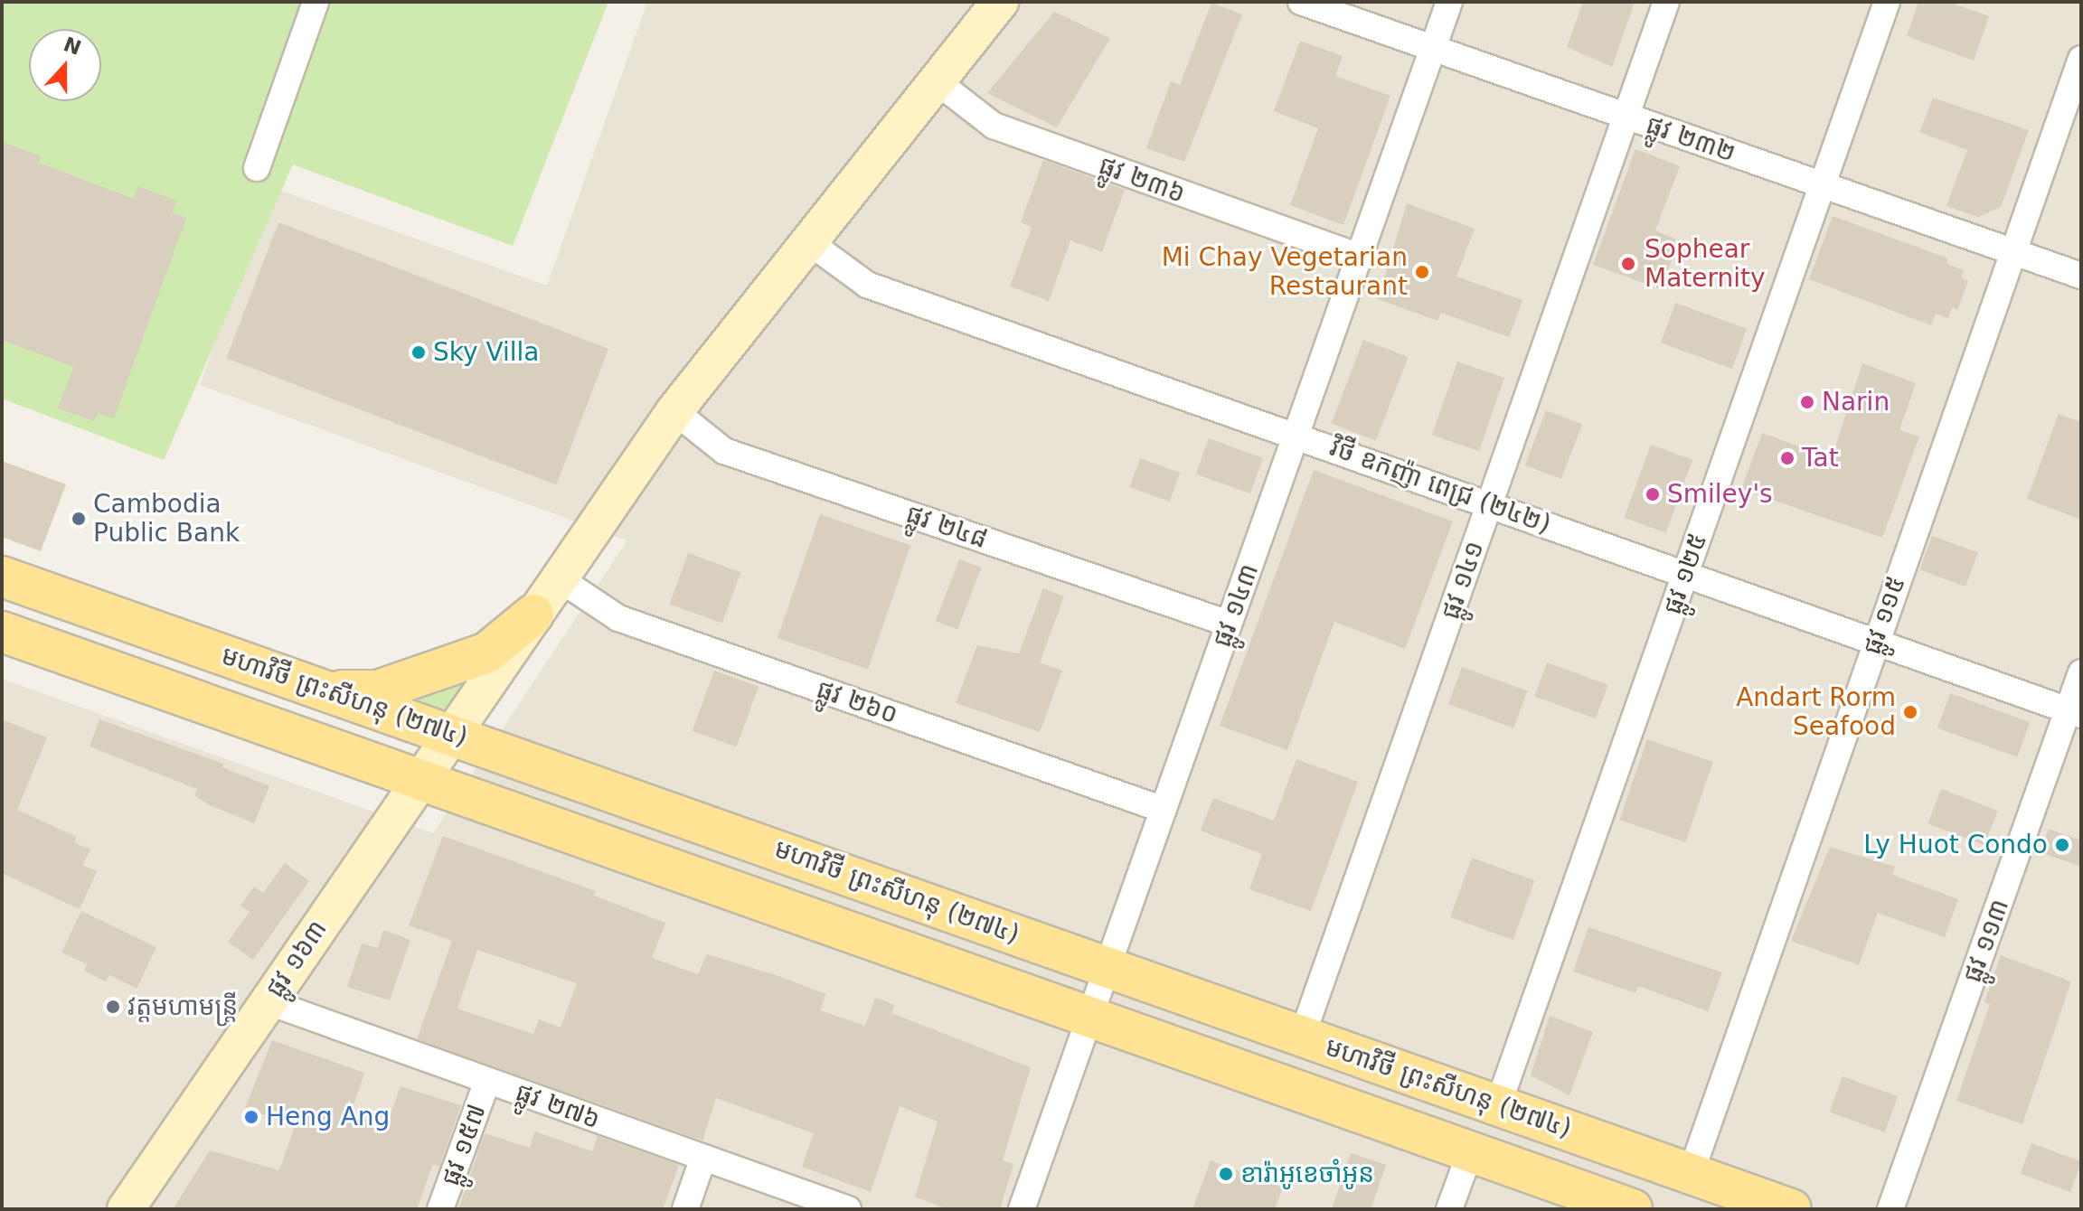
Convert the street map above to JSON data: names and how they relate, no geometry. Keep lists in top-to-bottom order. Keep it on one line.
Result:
{"streets":{"main road":["មហាវិថី ព្រះសីហនុ (២៧៤)"],"street":["ផ្លូវ ២៣២","ផ្លូវ ២៣៦","វិថី ឧកញ៉ា ពេជ្រ (២៤២)","ផ្លូវ ២៤៨","ផ្លូវ ១២៥","ផ្លូវ ១៤១","ផ្លូវ ១៤៣","ផ្លូវ ១១៥","ផ្លូវ ២៦០","ផ្លូវ ១១៣","ផ្លូវ ១៦៣","ផ្លូវ ២៧៦","ផ្លូវ ១៥៧"]},"crossings":[["ផ្លូវ ២៣២","ផ្លូវ ១២៥"],["ផ្លូវ ២៣២","ផ្លូវ ១៤១"],["ផ្លូវ ២៣២","ផ្លូវ ១៤៣"],["ផ្លូវ ២៣២","ផ្លូវ ១១៥"],["ផ្លូវ ២៣៦","ផ្លូវ ១៤៣"],["ផ្លូវ ២៣៦","ផ្លូវ ១៦៣"],["វិថី ឧកញ៉ា ពេជ្រ (២៤២)","ផ្លូវ ១២៥"],["វិថី ឧកញ៉ា ពេជ្រ (២៤២)","ផ្លូវ ១៤១"],["វិថី ឧកញ៉ា ពេជ្រ (២៤២)","ផ្លូវ ១៤៣"],["វិថី ឧកញ៉ា ពេជ្រ (២៤២)","ផ្លូវ ១១៥"],["វិថី ឧកញ៉ា ពេជ្រ (២៤២)","ផ្លូវ ១១៣"],["វិថី ឧកញ៉ា ពេជ្រ (២៤២)","ផ្លូវ ១៦៣"],["ផ្លូវ ២៤៨","ផ្លូវ ១៤៣"],["ផ្លូវ ២៤៨","ផ្លូវ ១៦៣"],["ផ្លូវ ១២៥","មហាវិថី ព្រះសីហនុ (២៧៤)"],["ផ្លូវ ១៤១","មហាវិថី ព្រះសីហនុ (២៧៤)"],["ផ្លូវ ១៤៣","មហាវិថី ព្រះសីហនុ (២៧៤)"],["ផ្លូវ ១៤៣","ផ្លូវ ២៦០"],["ផ្លូវ ១១៥","មហាវិថី ព្រះសីហនុ (២៧៤)"],["មហាវិថី ព្រះសីហនុ (២៧៤)","ផ្លូវ ១៦៣"],["ផ្លូវ ២៦០","ផ្លូវ ១៦៣"],["ផ្លូវ ១៦៣","ផ្លូវ ២៧៦"],["ផ្លូវ ២៧៦","ផ្លូវ ១៥៧"]],"places":["Sophear Maternity","Mi Chay Vegetarian Restaurant","Sky Villa","Narin","Tat","Smiley's","Cambodia Public Bank","Andart Rorm Seafood","Ly Huot Condo","វត្តមហាមន្រ្តី","Heng Ang","ខារ៉ាអូខេចាំអូន"],"north":"top"}
